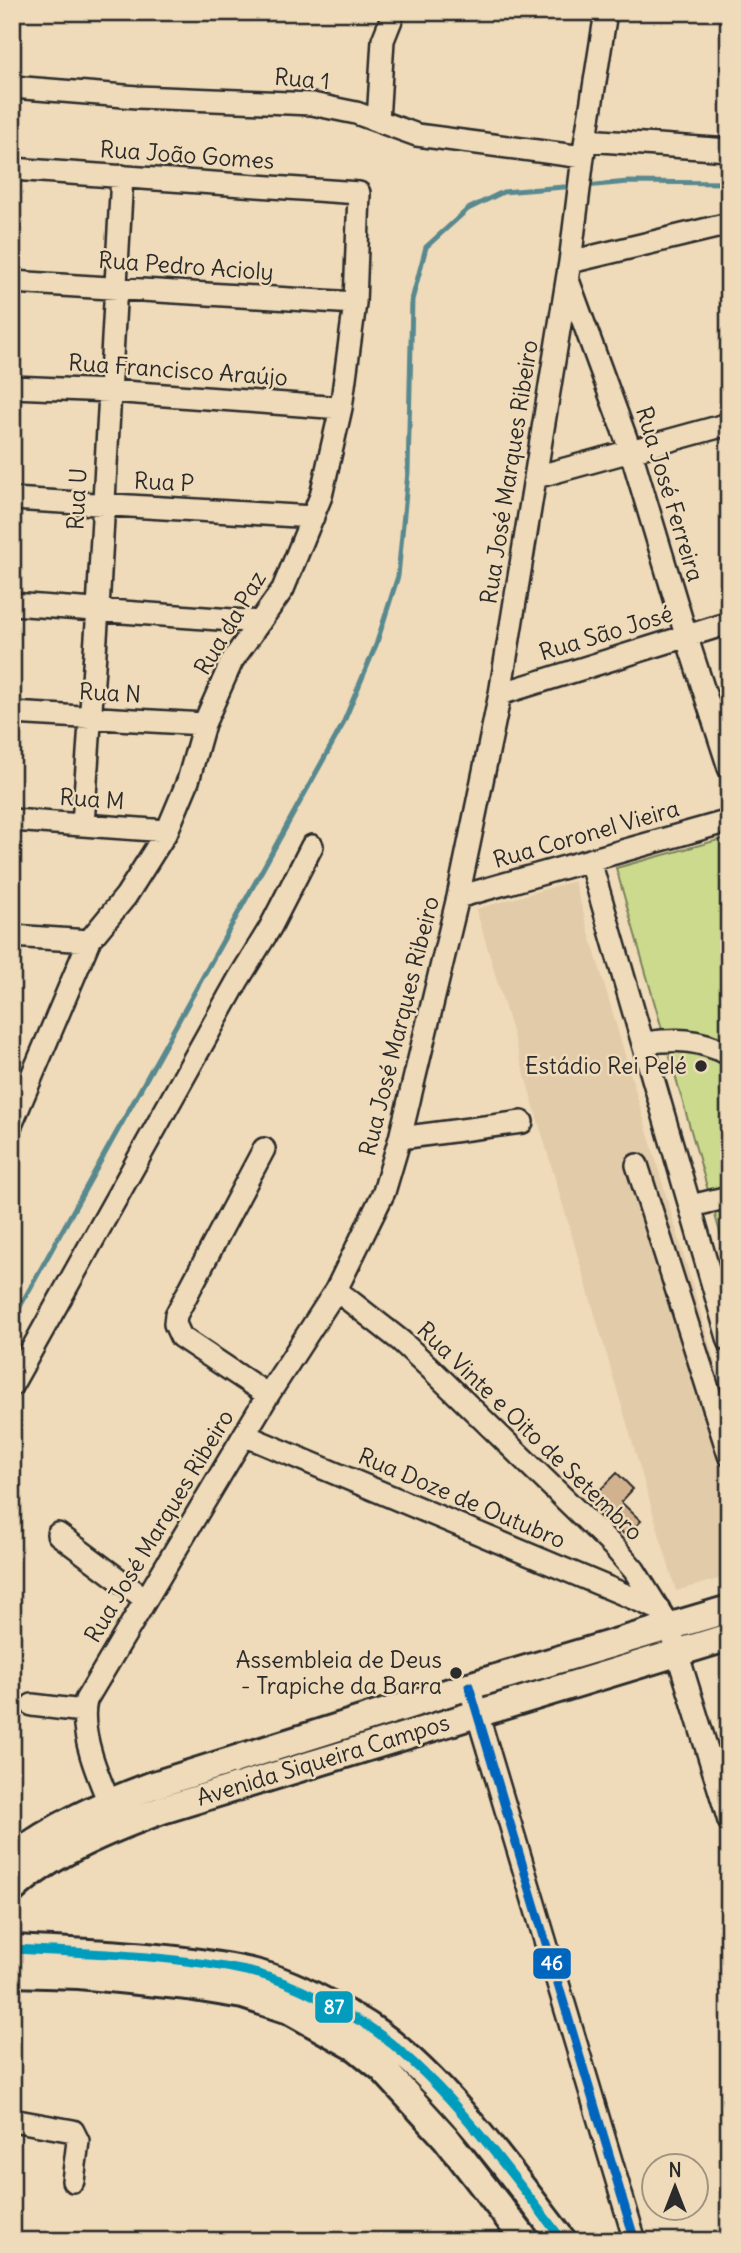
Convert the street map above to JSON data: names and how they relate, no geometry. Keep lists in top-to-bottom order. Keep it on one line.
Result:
{"streets":{"main road":["Avenida Siqueira Campos"],"street":["Rua 1","Rua João Gomes","Rua Pedro Acioly","Rua Francisco Araújo","Rua José Marques Ribeiro","Rua P","Rua José Ferreira","Rua U","Rua da Paz","Rua São José","Rua N","Rua M","Rua Coronel Vieira","Rua Vinte e Oito de Setembro","Rua Doze de Outubro"]},"crossings":[["Rua 1","Rua José Marques Ribeiro"],["Rua João Gomes","Rua U"],["Rua João Gomes","Rua da Paz"],["Rua Pedro Acioly","Rua U"],["Rua Pedro Acioly","Rua da Paz"],["Rua Francisco Araújo","Rua U"],["Rua Francisco Araújo","Rua da Paz"],["Rua José Marques Ribeiro","Rua José Ferreira"],["Rua José Marques Ribeiro","Rua São José"],["Rua José Marques Ribeiro","Rua Coronel Vieira"],["Rua José Marques Ribeiro","Rua Vinte e Oito de Setembro"],["Rua José Marques Ribeiro","Rua Doze de Outubro"],["Rua P","Rua U"],["Rua P","Rua da Paz"],["Rua José Ferreira","Rua São José"],["Rua U","Rua N"],["Rua U","Rua M"],["Rua da Paz","Rua N"],["Rua da Paz","Rua M"],["Rua Vinte e Oito de Setembro","Rua Doze de Outubro"],["Rua Vinte e Oito de Setembro","Avenida Siqueira Campos"],["Rua Doze de Outubro","Avenida Siqueira Campos"]],"places":["Estádio Rei Pelé","Assembleia de Deus - Trapiche da Barra"],"lines":["transit line 46","transit line 87"],"north":"top"}
